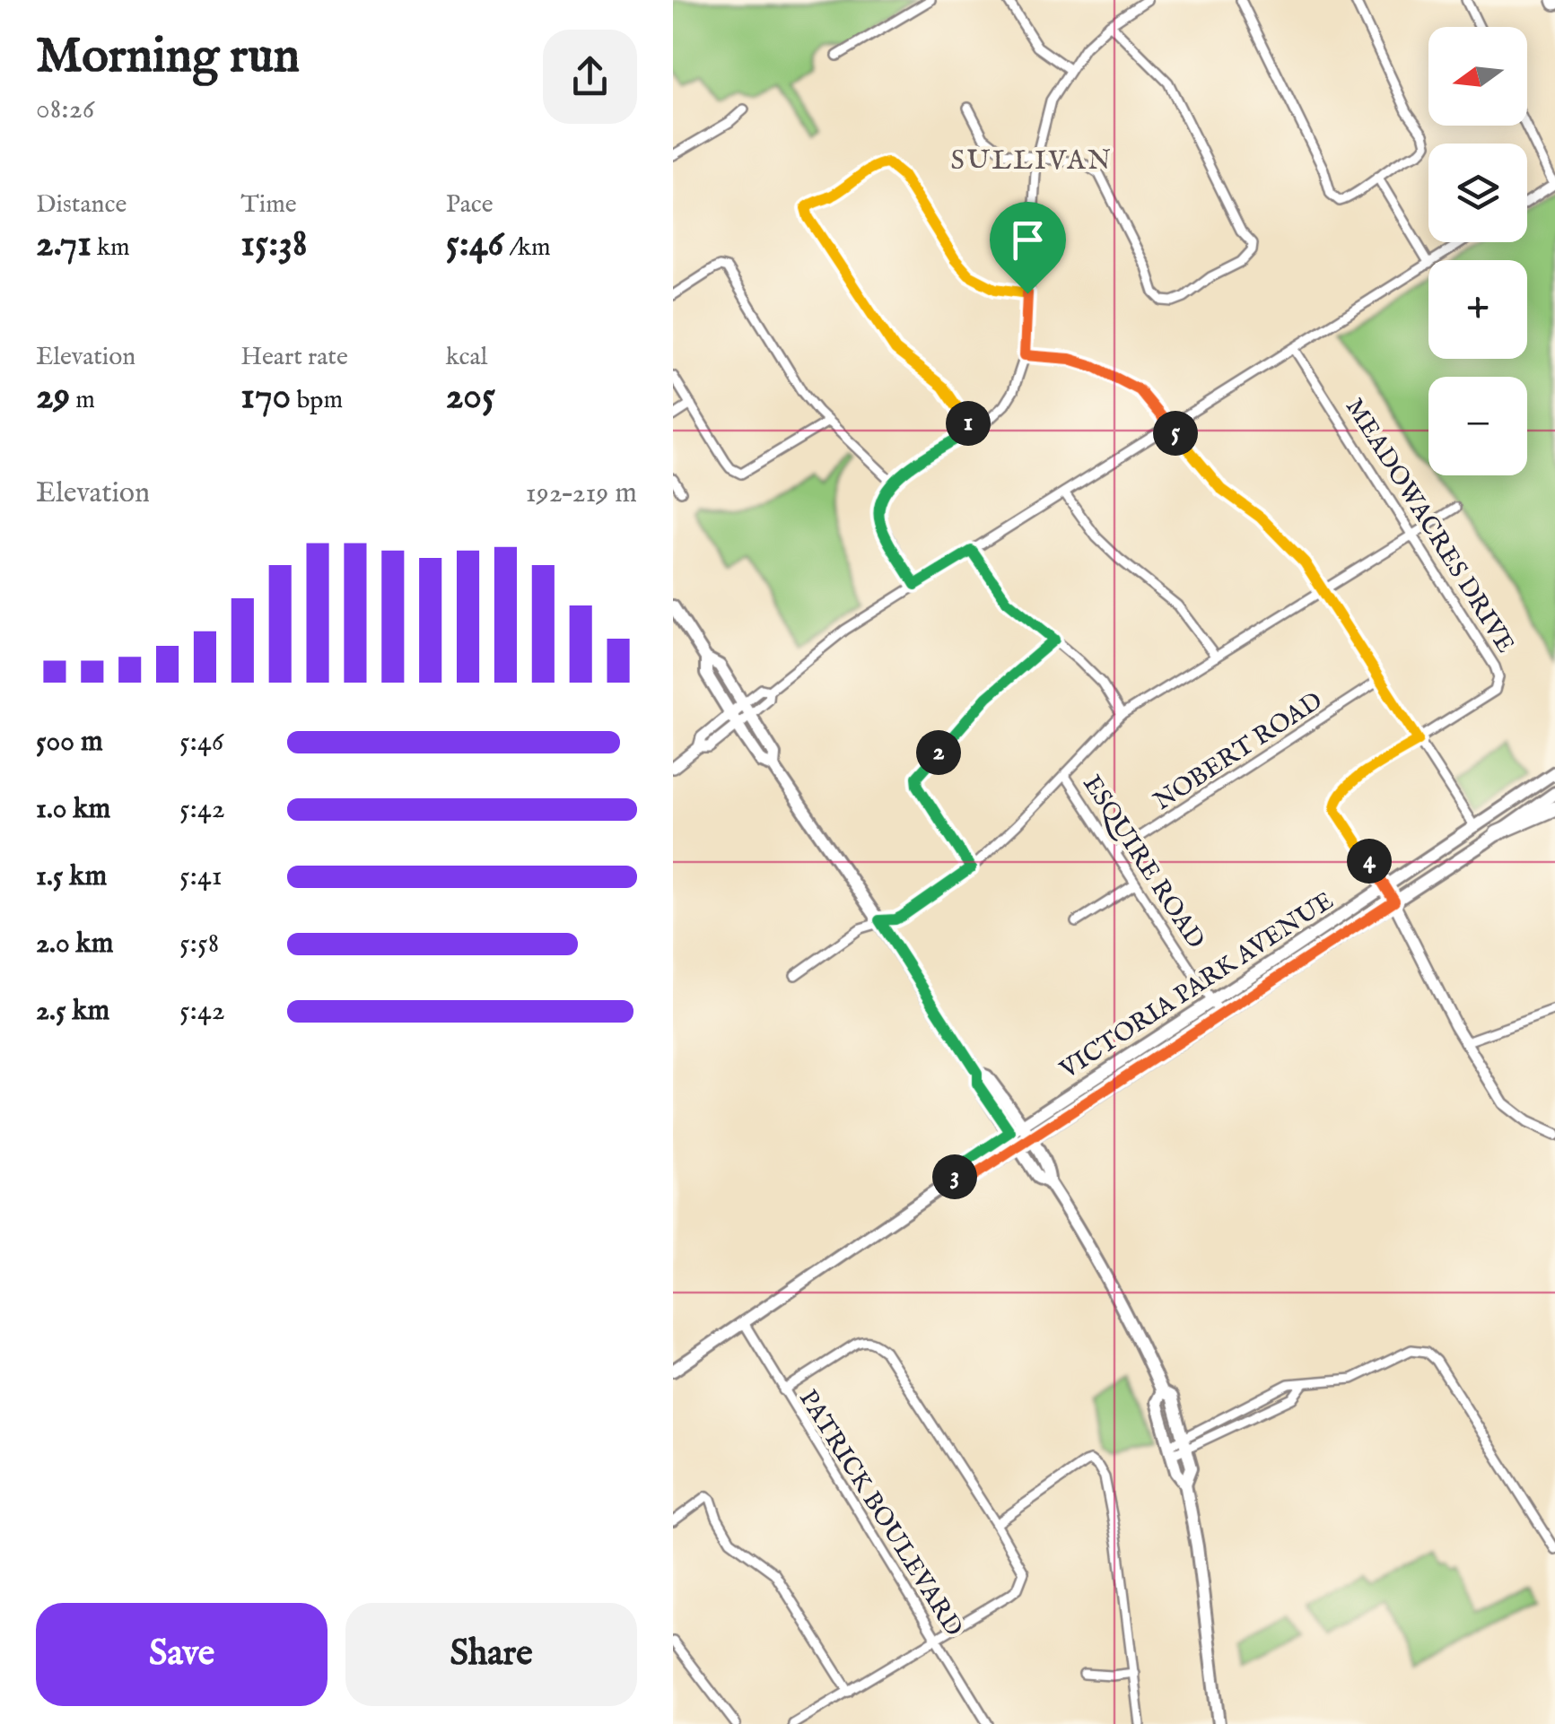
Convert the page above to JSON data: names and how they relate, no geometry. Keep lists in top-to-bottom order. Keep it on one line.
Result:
{"streets":{"main road":["VICTORIA PARK AVENUE"],"street":["MEADOWACRES DRIVE","NOBERT ROAD","ESQUIRE ROAD","PATRICK BOULEVARD"]},"crossings":[["MEADOWACRES DRIVE","VICTORIA PARK AVENUE"],["NOBERT ROAD","ESQUIRE ROAD"],["ESQUIRE ROAD","VICTORIA PARK AVENUE"],["VICTORIA PARK AVENUE","PATRICK BOULEVARD"]],"districts":["SULLIVAN"],"north":"left","page":{"heading":["Morning run","08:26"],"map_buttons":["+","−"],"stats":[["Distance","2.71 km"],["Time","15:38"],["Pace","5:46 /km"],["Elevation","29 m"],["Heart rate","170 bpm"],["kcal","205"]],"pins":["1","5","2","4","3"],"chart":["Elevation","192–219 m"],"list":[{"name":"500 m","note":"5:46"},{"name":"1.0 km","note":"5:42"},{"name":"1.5 km","note":"5:41"},{"name":"2.0 km","note":"5:58"},{"name":"2.5 km","note":"5:42"}],"buttons":["Save","Share"]}}
